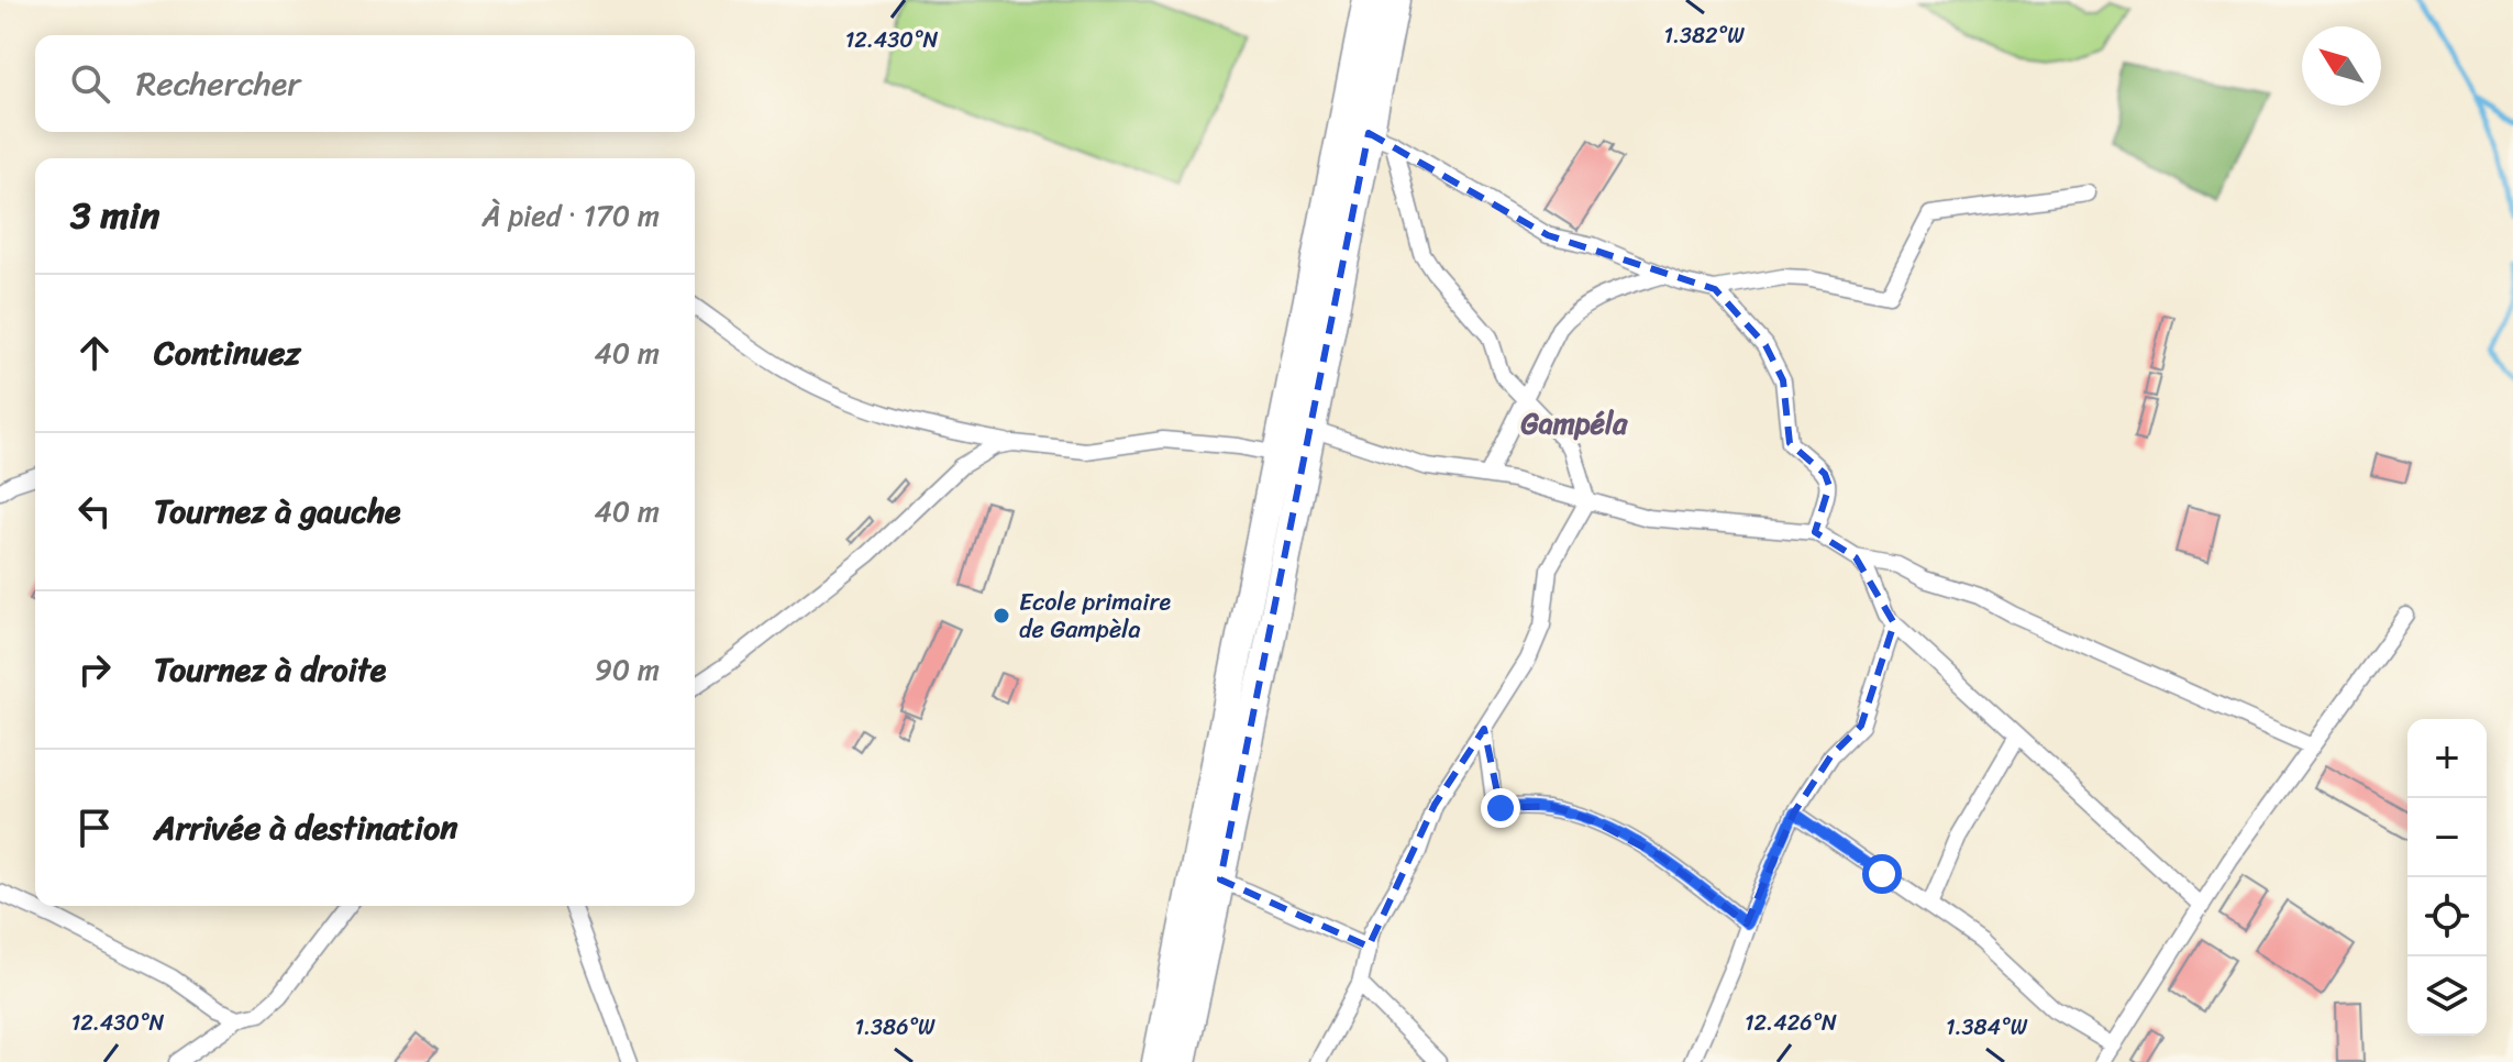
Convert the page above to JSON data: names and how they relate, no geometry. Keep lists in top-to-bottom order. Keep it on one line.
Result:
{"districts":["Gampéla"],"places":["Ecole primaire de Gampèla"],"north":"top left","page":{"search":"Rechercher","heading":["3 min","À pied · 170 m"],"list":[["Continuez","40 m"],["Tournez à gauche","40 m"],["Tournez à droite","90 m"],"Arrivée à destination"],"map_buttons":["+","−"]},"coordinates":["1.382°W","12.430°N","12.426°N","1.386°W","1.384°W"]}
